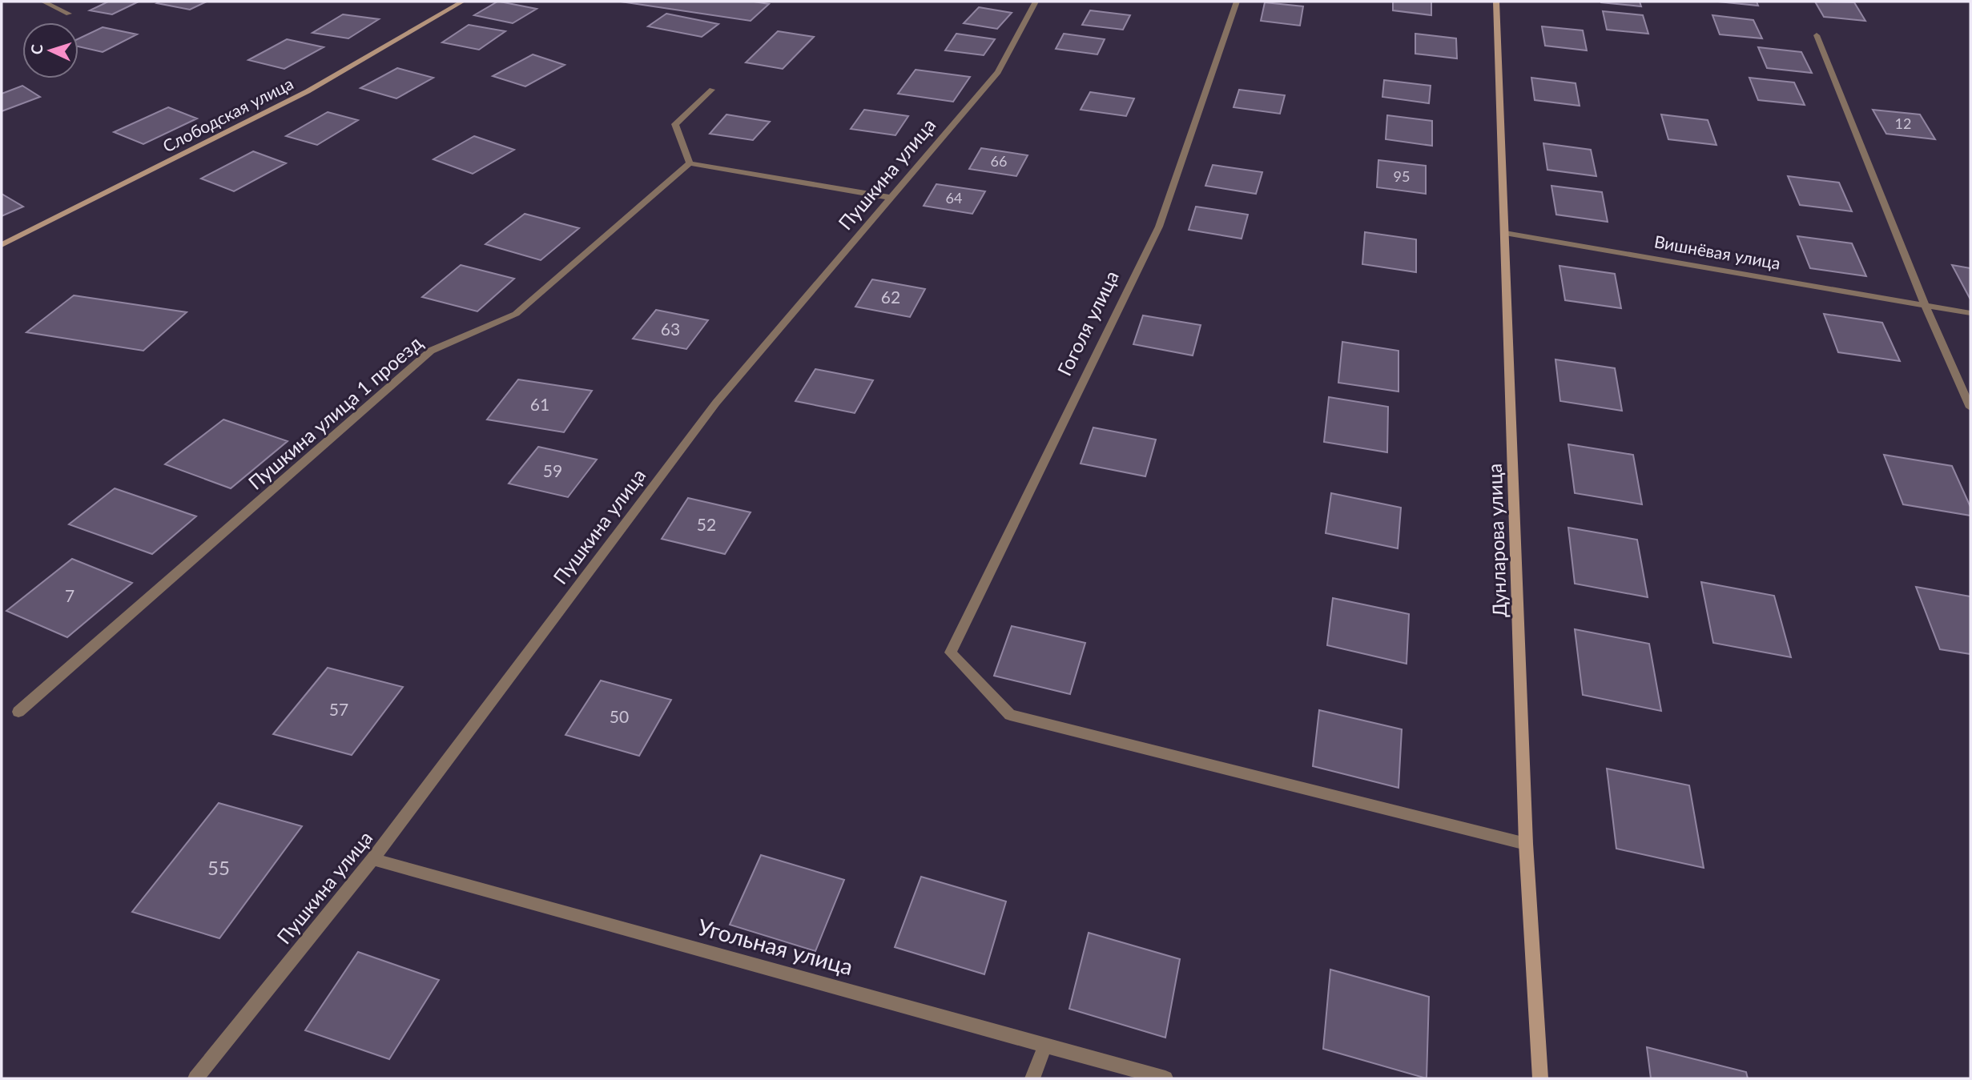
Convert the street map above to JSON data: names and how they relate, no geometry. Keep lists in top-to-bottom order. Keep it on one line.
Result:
{"streets":{"street":["Слободская улица","Пушкина улица","Вишнёвая улица","Гоголя улица","Пушкина улица 1 проезд","Дунларова улица","Угольная улица"]},"crossings":[["Пушкина улица","Угольная улица"],["Вишнёвая улица","Дунларова улица"],["Гоголя улица","Дунларова улица"]],"house_numbers":["12","66","95","64","62","63","61","59","52","7","57","50","55"],"north":"left"}
